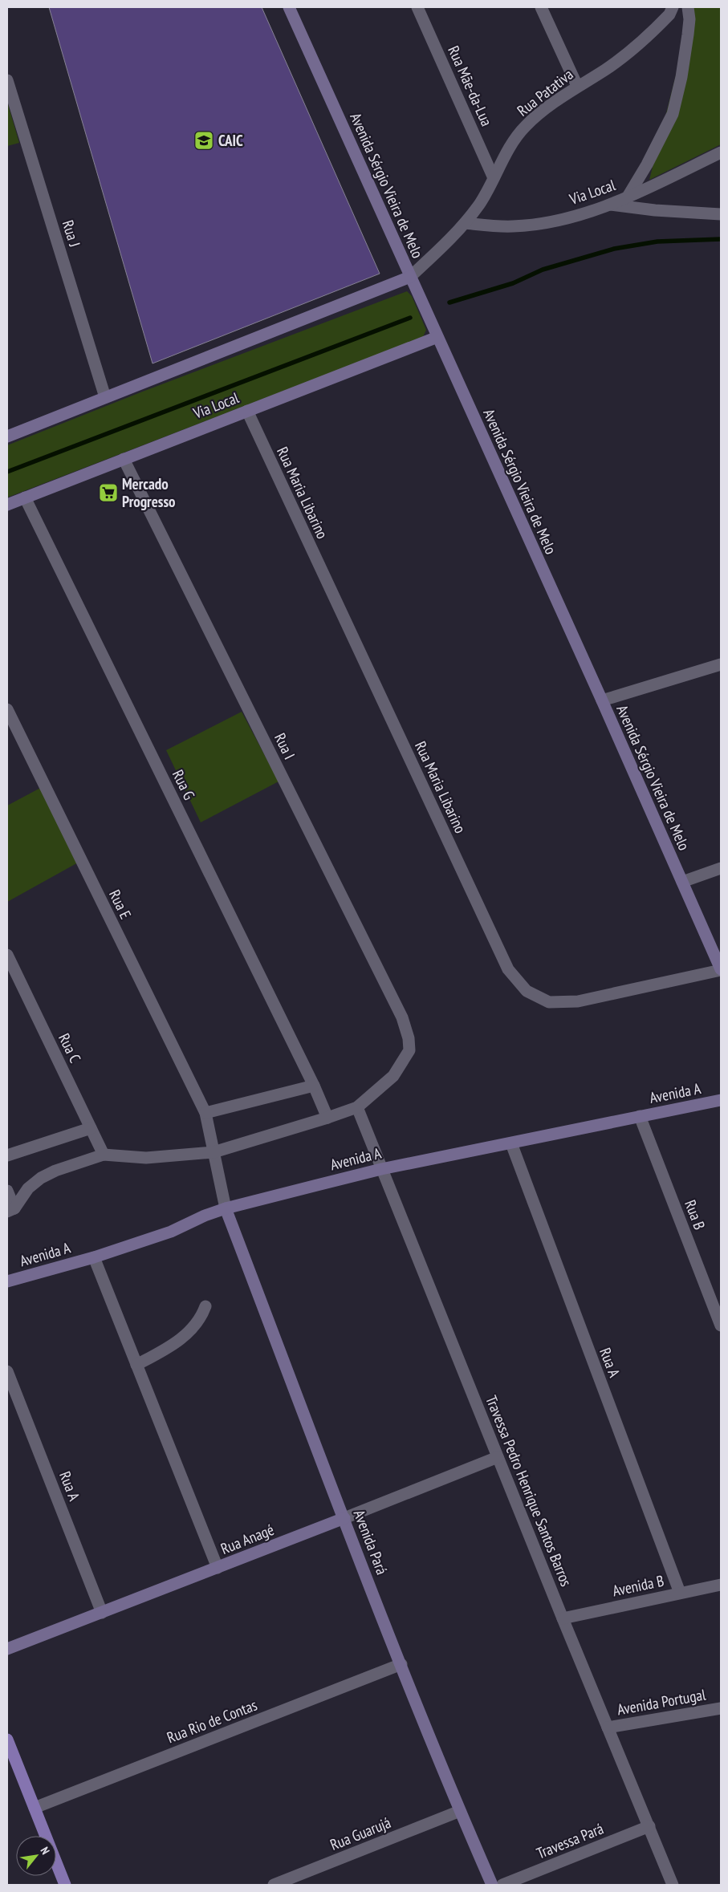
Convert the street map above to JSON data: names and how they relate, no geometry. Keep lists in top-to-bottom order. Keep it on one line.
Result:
{"streets":{"street":["Rua Mãe-da-Lua","Rua Patativa","Avenida Sérgio Vieira de Melo","Via Local","Rua J","Rua Maria Libarino","Rua I","Rua G","Rua E","Rua C","Avenida A","Rua B","Rua A","Travessa Pedro Henrique Santos Barros","Rua Anagé","Avenida Pará","Avenida B","Avenida Portugal","Rua Rio de Contas","Rua Guarujá","Travessa Pará"]},"crossings":[["Rua Mãe-da-Lua","Rua Patativa"],["Rua Patativa","Avenida Sérgio Vieira de Melo"],["Rua Patativa","Via Local"],["Avenida Sérgio Vieira de Melo","Via Local"],["Avenida Sérgio Vieira de Melo","Rua Maria Libarino"],["Via Local","Rua Maria Libarino"],["Via Local","Rua I"],["Via Local","Rua G"],["Rua I","Travessa Pedro Henrique Santos Barros"],["Rua E","Avenida A"],["Rua E","Avenida Pará"],["Avenida A","Rua B"],["Avenida A","Rua A"],["Avenida A","Travessa Pedro Henrique Santos Barros"],["Avenida A","Avenida Pará"],["Rua A","Rua Anagé"],["Rua A","Avenida B"],["Travessa Pedro Henrique Santos Barros","Rua Anagé"],["Travessa Pedro Henrique Santos Barros","Avenida B"],["Travessa Pedro Henrique Santos Barros","Avenida Portugal"],["Travessa Pedro Henrique Santos Barros","Travessa Pará"],["Rua Anagé","Avenida Pará"],["Avenida Pará","Rua Rio de Contas"],["Avenida Pará","Rua Guarujá"]],"places":{"school or university":["CAIC"],"supermarket":["Mercado Progresso"]},"north":"top right"}
